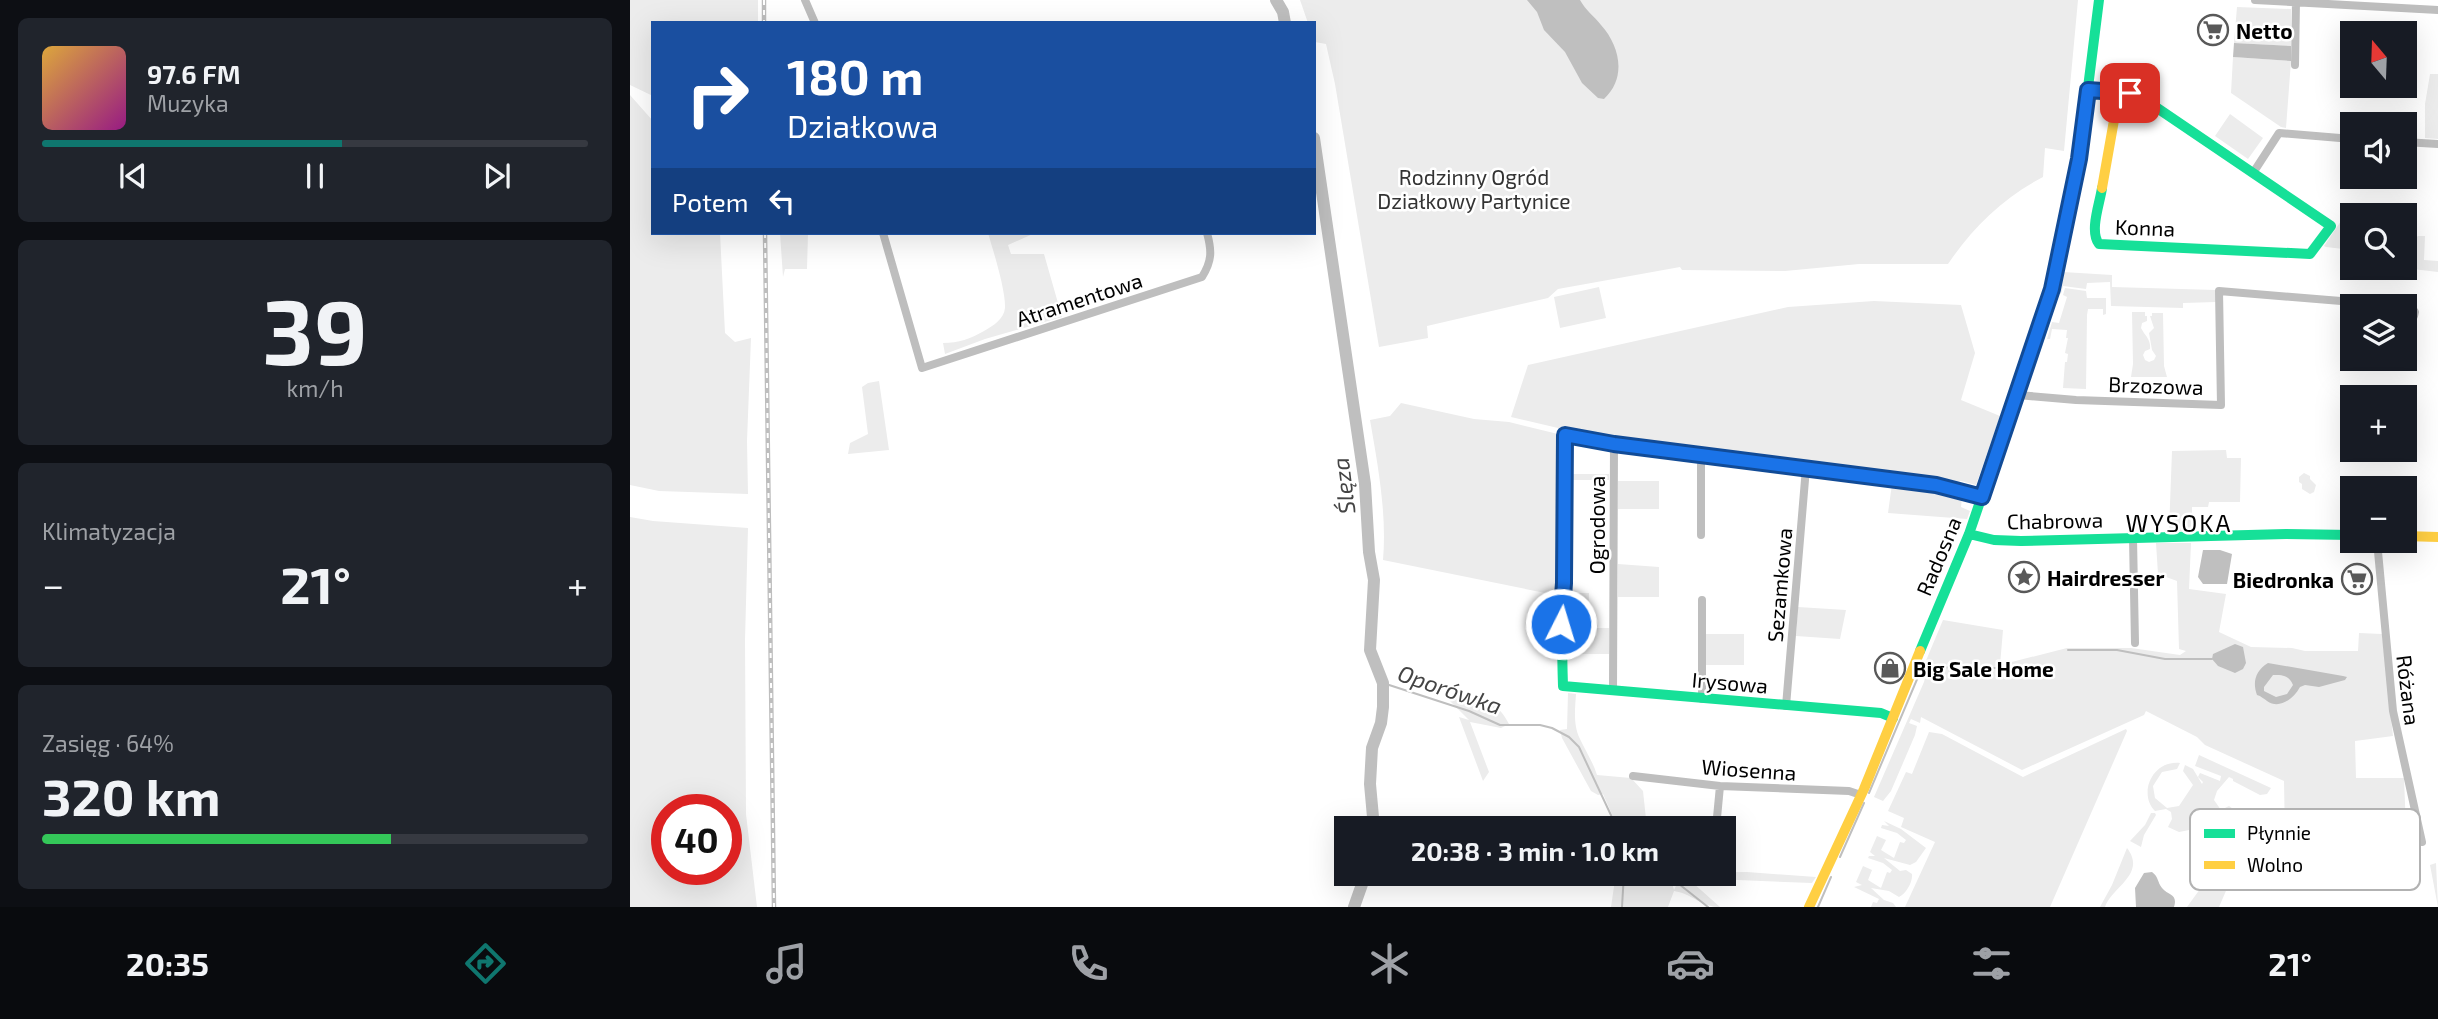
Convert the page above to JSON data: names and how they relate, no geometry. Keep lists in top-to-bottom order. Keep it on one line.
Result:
{"streets":{"street":["Konna","Atramentowa","Brzozowa","Chabrowa","Ogrodowa","Radosna","Sezamkowa","Irysowa","Różana","Wiosenna"]},"crossings":[["Brzozowa","Radosna"],["Chabrowa","Radosna"],["Ogrodowa","Irysowa"],["Radosna","Irysowa"],["Radosna","Wiosenna"],["Sezamkowa","Irysowa"]],"districts":["WYSOKA"],"water":["Ślęza","Oporówka"],"parks":["Rodzinny Ogród Działkowy Partynice"],"places":{"supermarket":["Netto","Biedronka"],"place":["Hairdresser"],"shop":["Big Sale Home"]},"legend":["Płynnie","Wolno"],"north":"top","page":{"map_buttons":["+","−"],"turn":["180 m","Działkowa"],"song":["97.6 FM","Muzyka"],"then":"Potem","tile":[["39","km/h"],"Klimatyzacja",["Zasięg · 64%","320 km"]],"heat":["−","21°","+"],"limit":"40","trip":"20:38 · 3 min · 1.0 km","tabs":["20:35","21°"]}}
